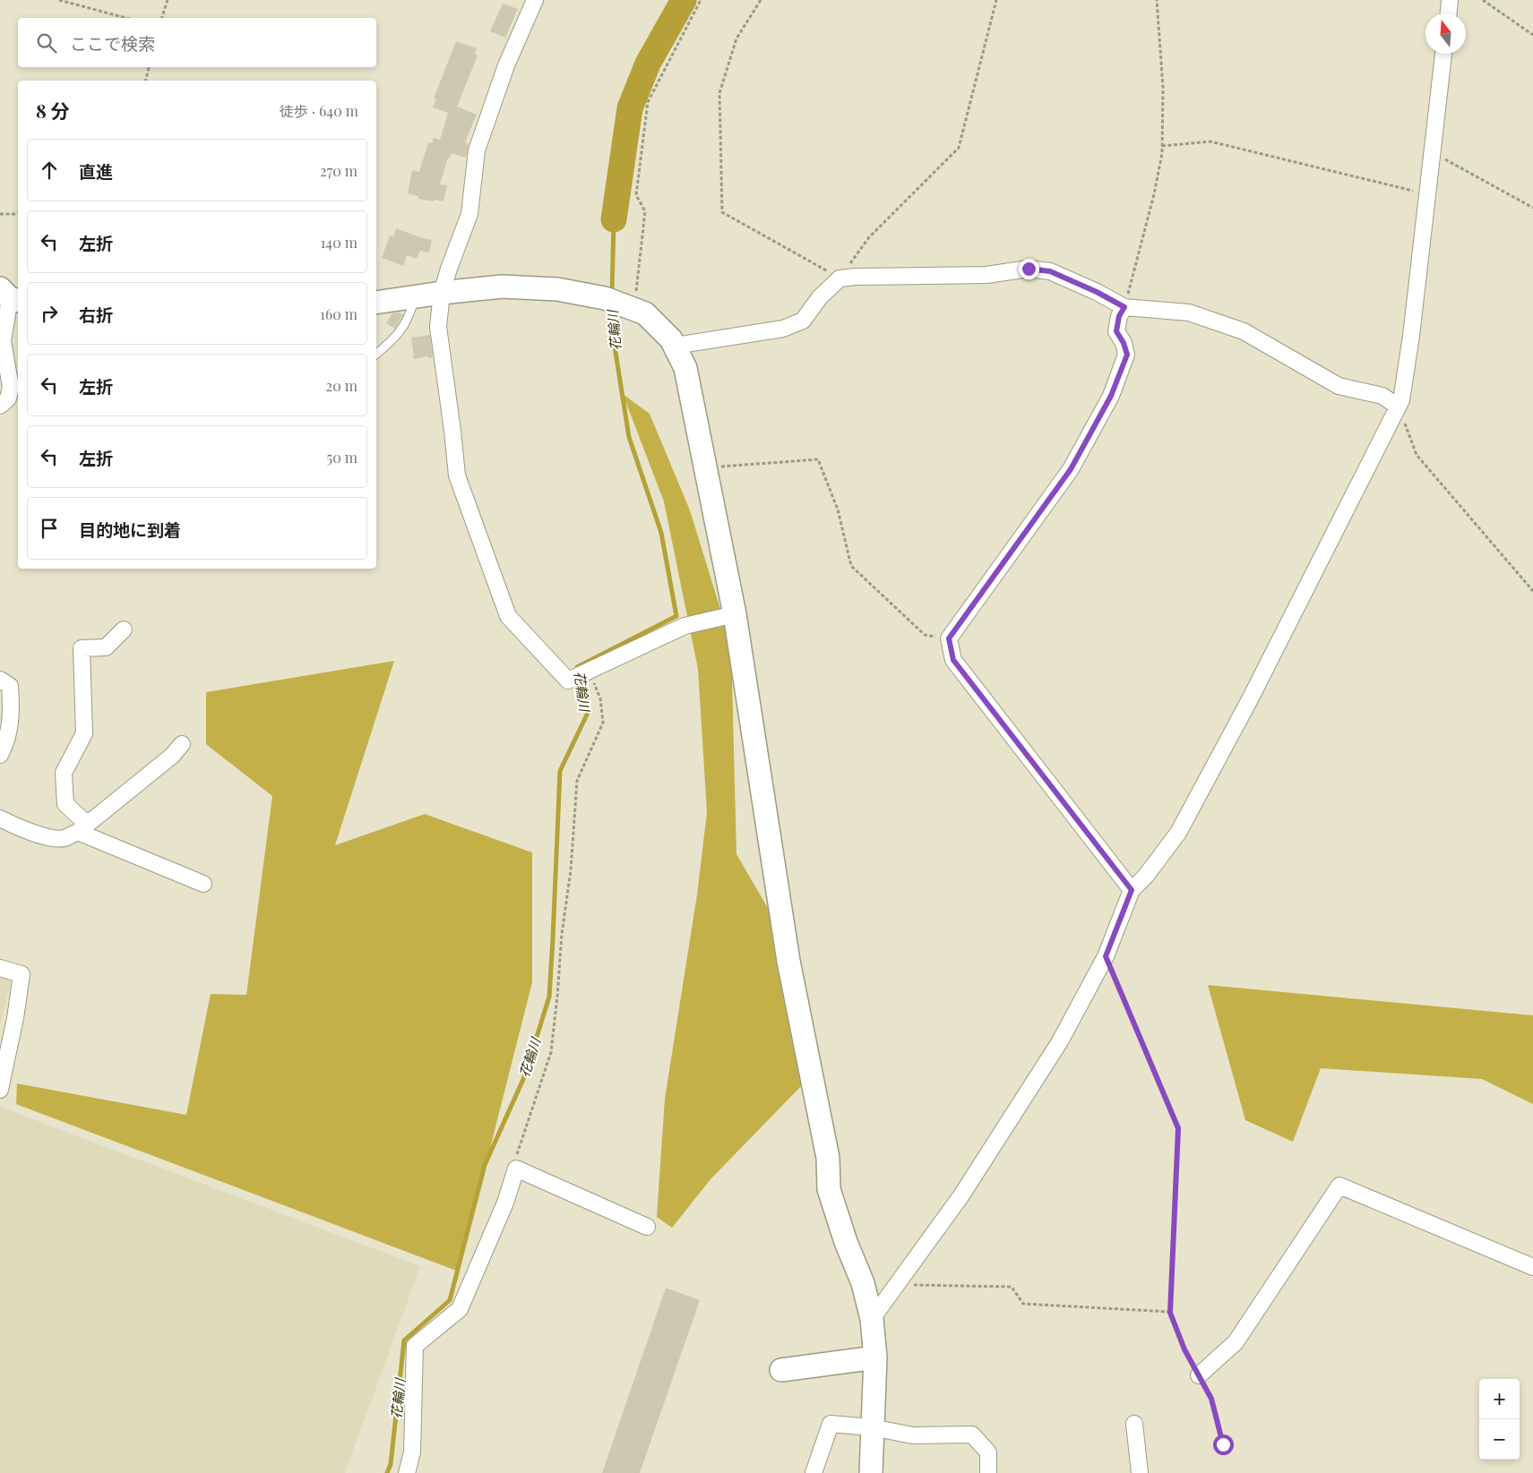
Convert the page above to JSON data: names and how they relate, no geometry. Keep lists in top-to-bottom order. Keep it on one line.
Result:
{"water":["花輪川"],"north":"top","page":{"search":"ここで検索","heading":["8 分","徒歩 · 640 m"],"list":[["直進","270 m"],["左折","140 m"],["右折","160 m"],["左折","20 m"],["左折","50 m"],"目的地に到着"],"map_buttons":["+","−"]}}
